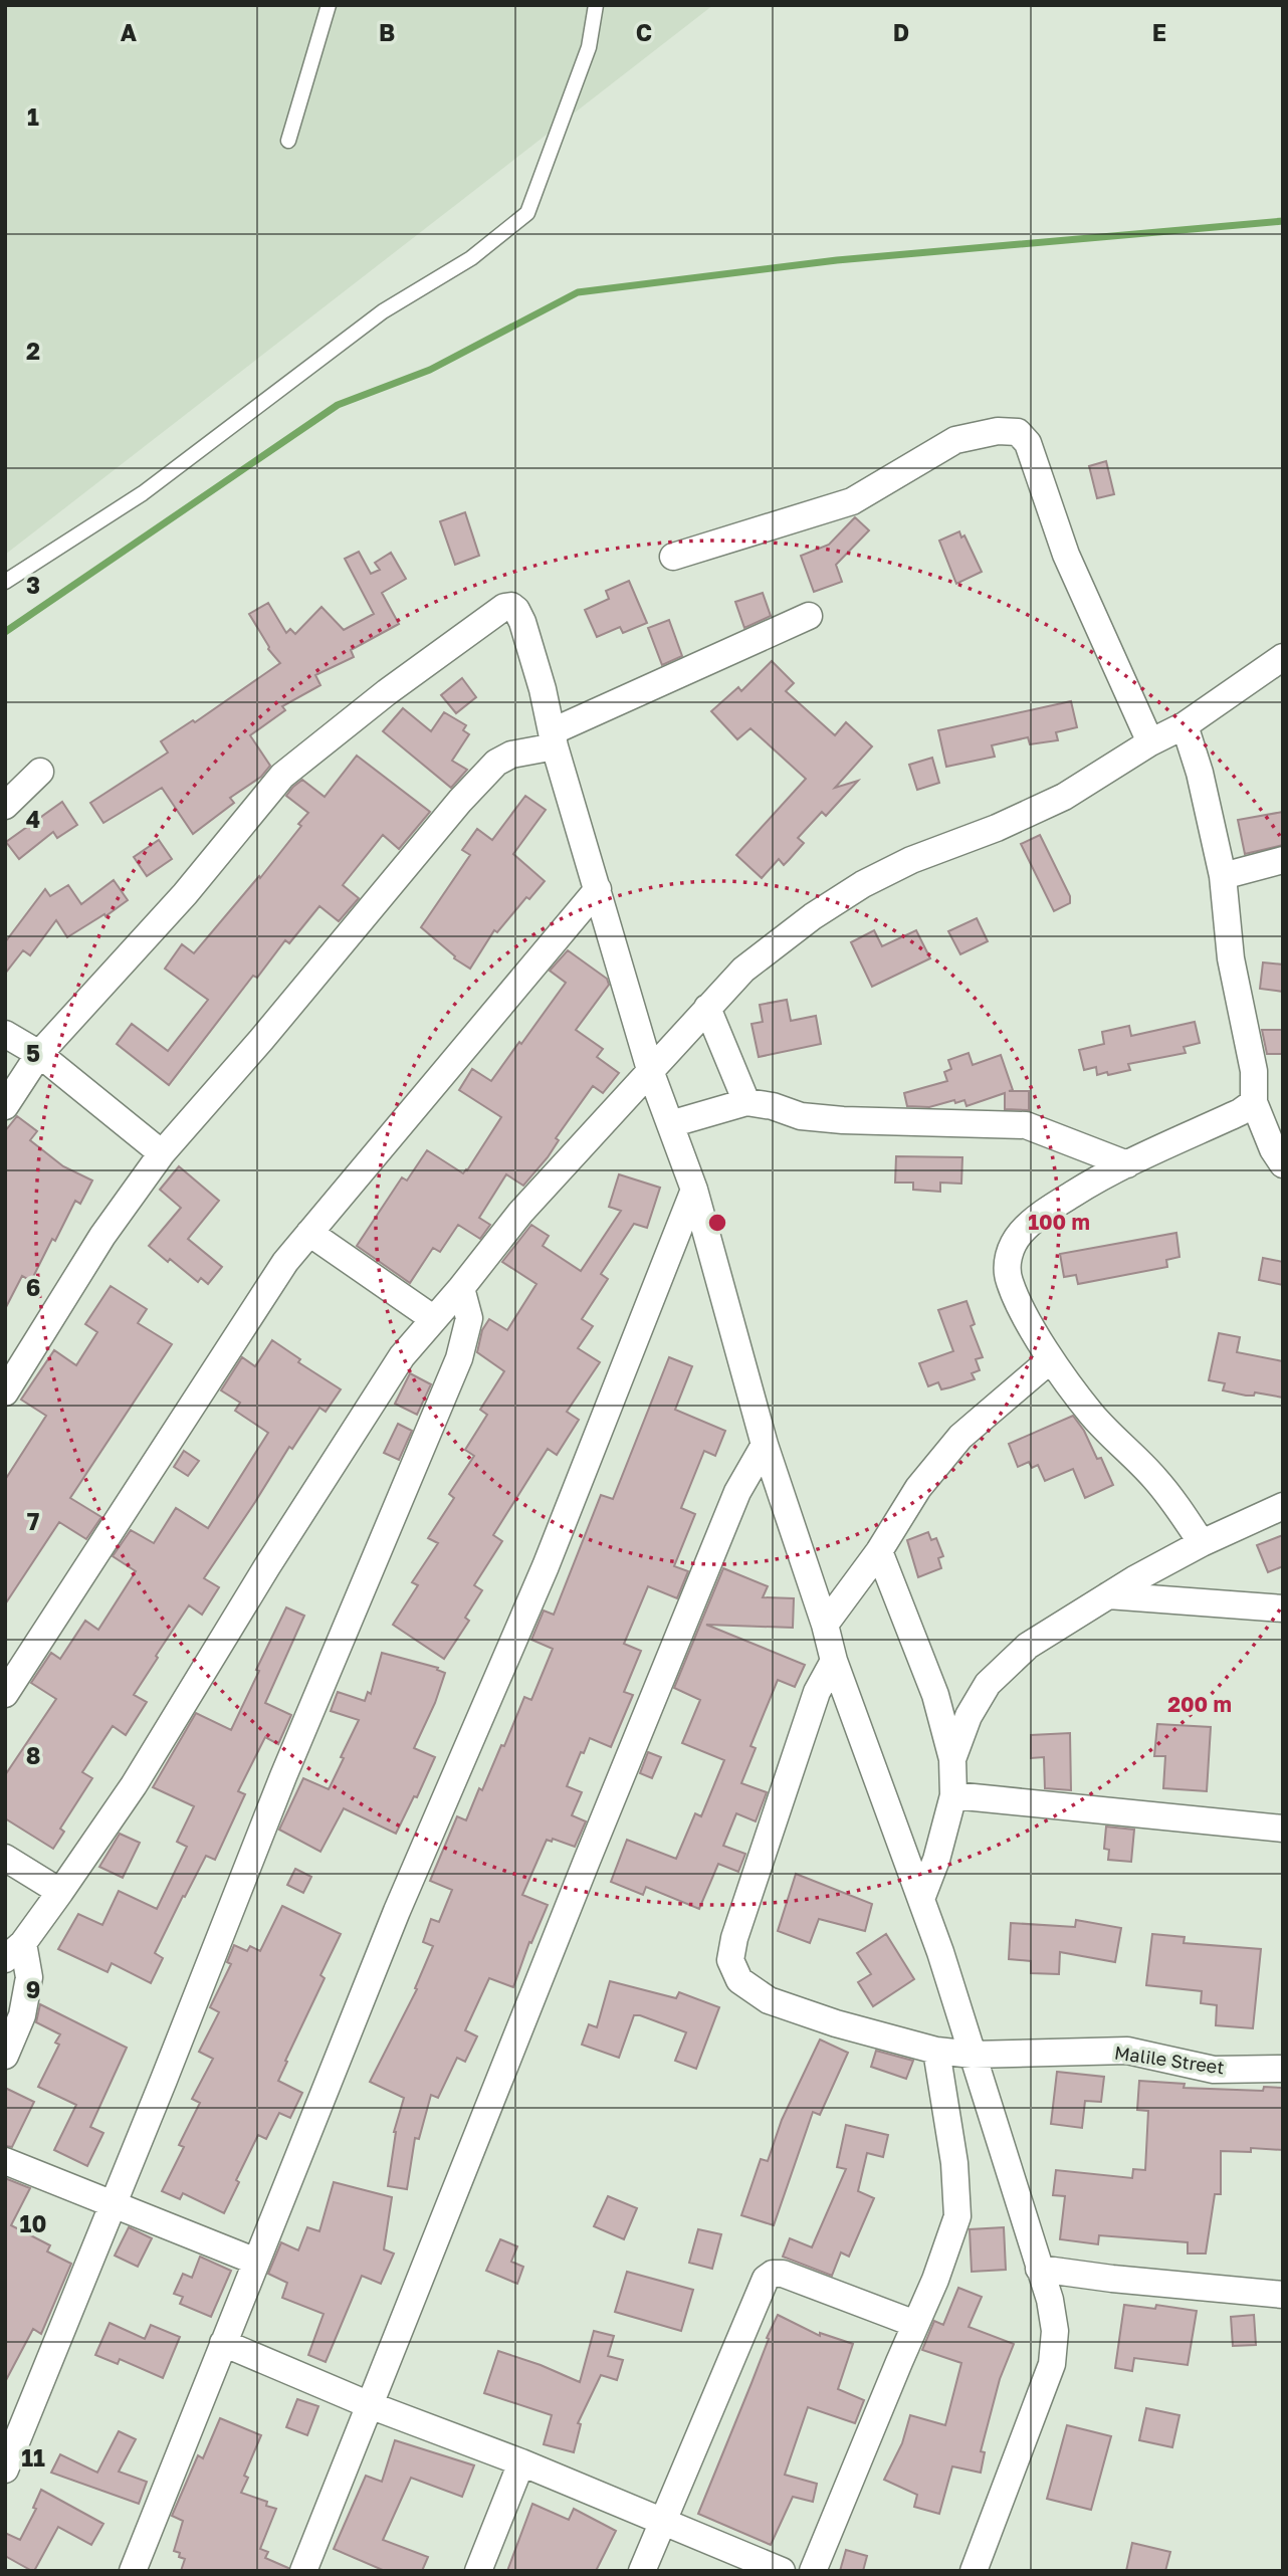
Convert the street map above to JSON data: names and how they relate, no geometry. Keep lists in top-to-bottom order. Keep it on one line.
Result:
{"streets":{"street":["Malile Street"]},"grid":{"columns":["A","B","C","D","E"],"rows":["1","2","3","4","5","6","7","8","9","10","11"]},"rings":["100 m","200 m"]}
